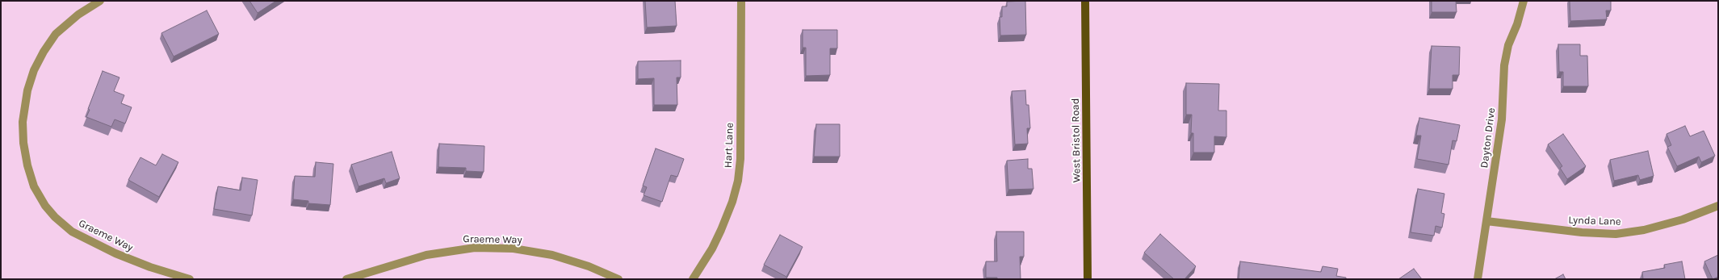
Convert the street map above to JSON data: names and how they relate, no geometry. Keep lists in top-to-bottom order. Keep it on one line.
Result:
{"streets":{"main road":["West Bristol Road"],"street":["Dayton Drive","Hart Lane","Lynda Lane","Graeme Way"]},"crossings":[["Dayton Drive","Lynda Lane"]]}
